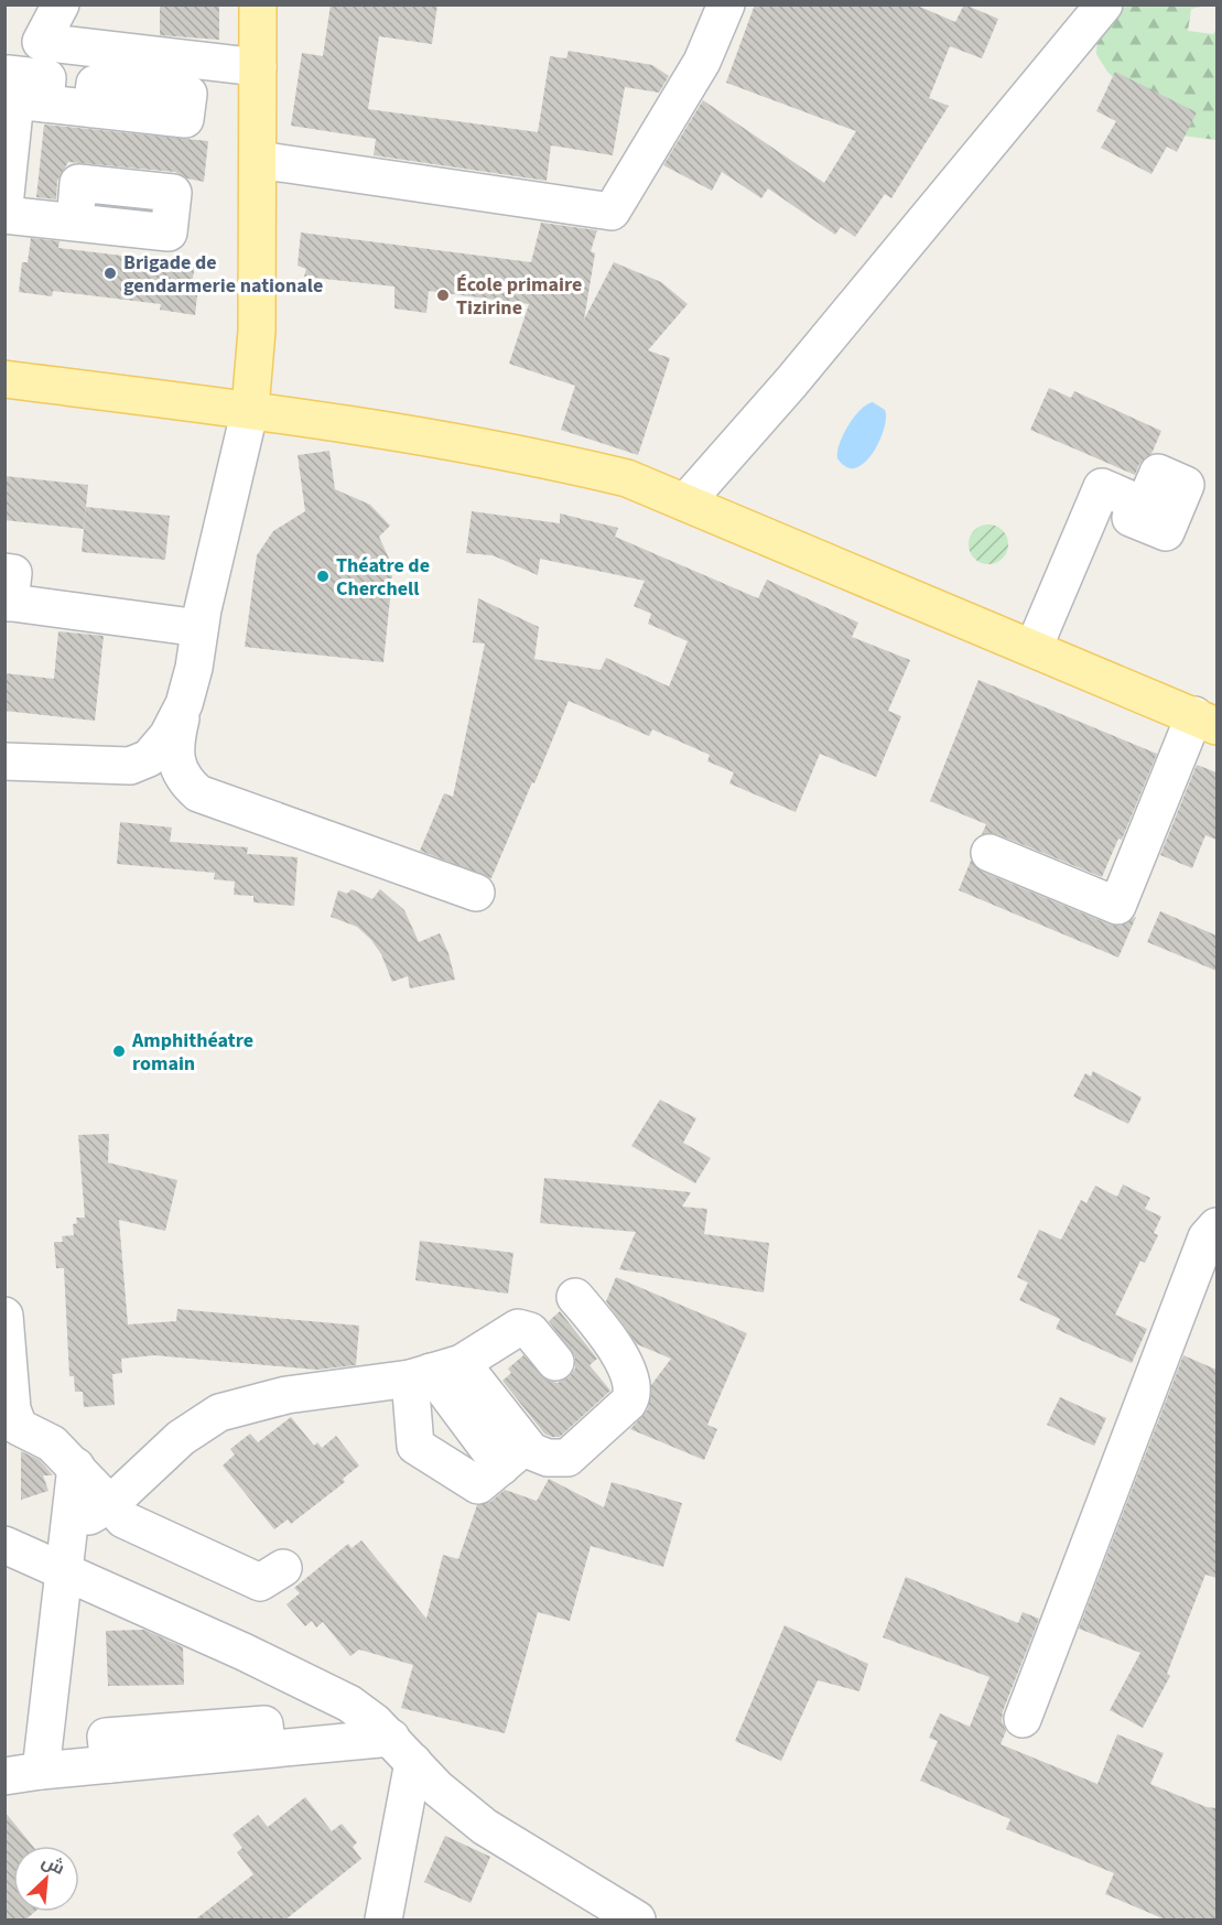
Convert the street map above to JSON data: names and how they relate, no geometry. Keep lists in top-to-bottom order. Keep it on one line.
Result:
{"places":["Brigade de gendarmerie nationale","École primaire Tizirine","Théatre de Cherchell","Amphithéatre romain"],"north":"top right"}
